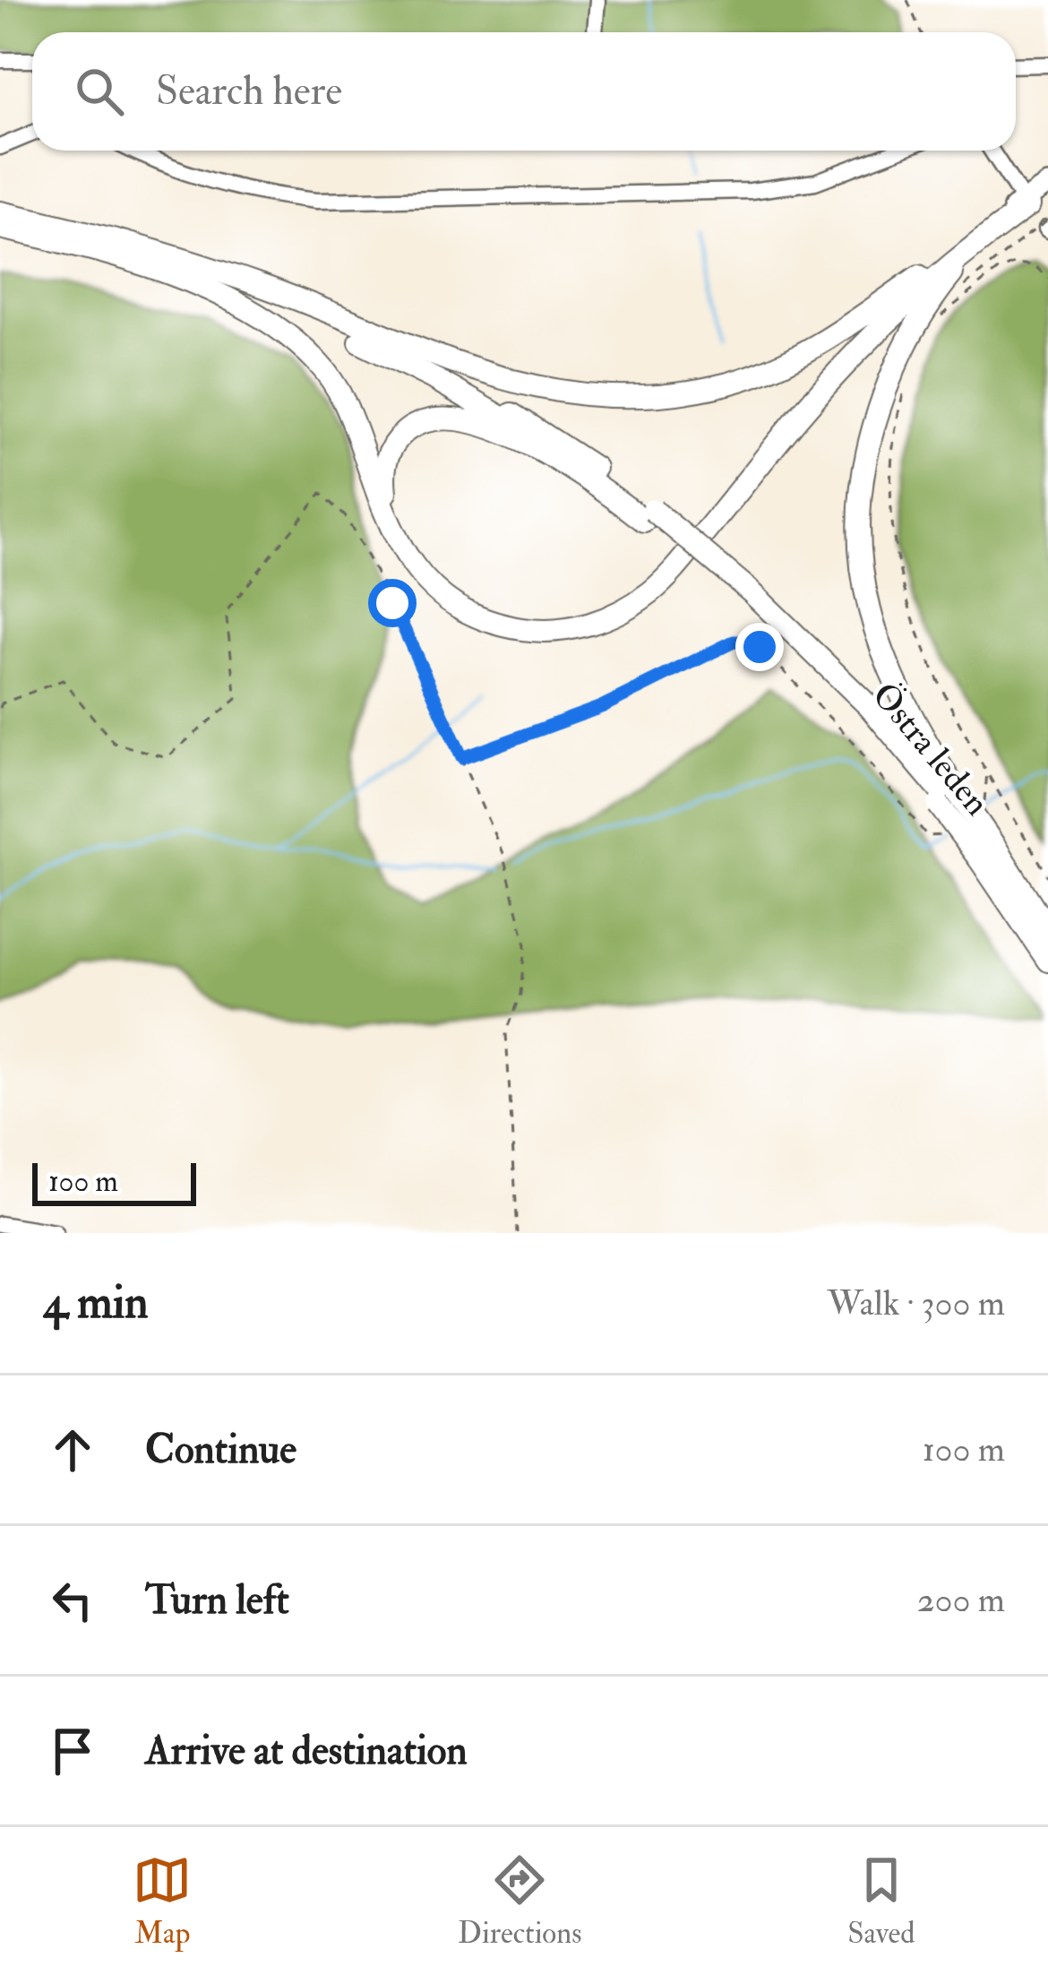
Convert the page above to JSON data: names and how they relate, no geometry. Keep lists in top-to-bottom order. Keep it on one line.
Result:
{"streets":{"highway":["Östra leden"]},"scale_bar":"100 m","page":{"search":"Search here","scale":"100 m","heading":["4 min","Walk · 300 m"],"list":[["Continue","100 m"],["Turn left","200 m"],"Arrive at destination"],"nav":["Map","Directions","Saved"]}}
